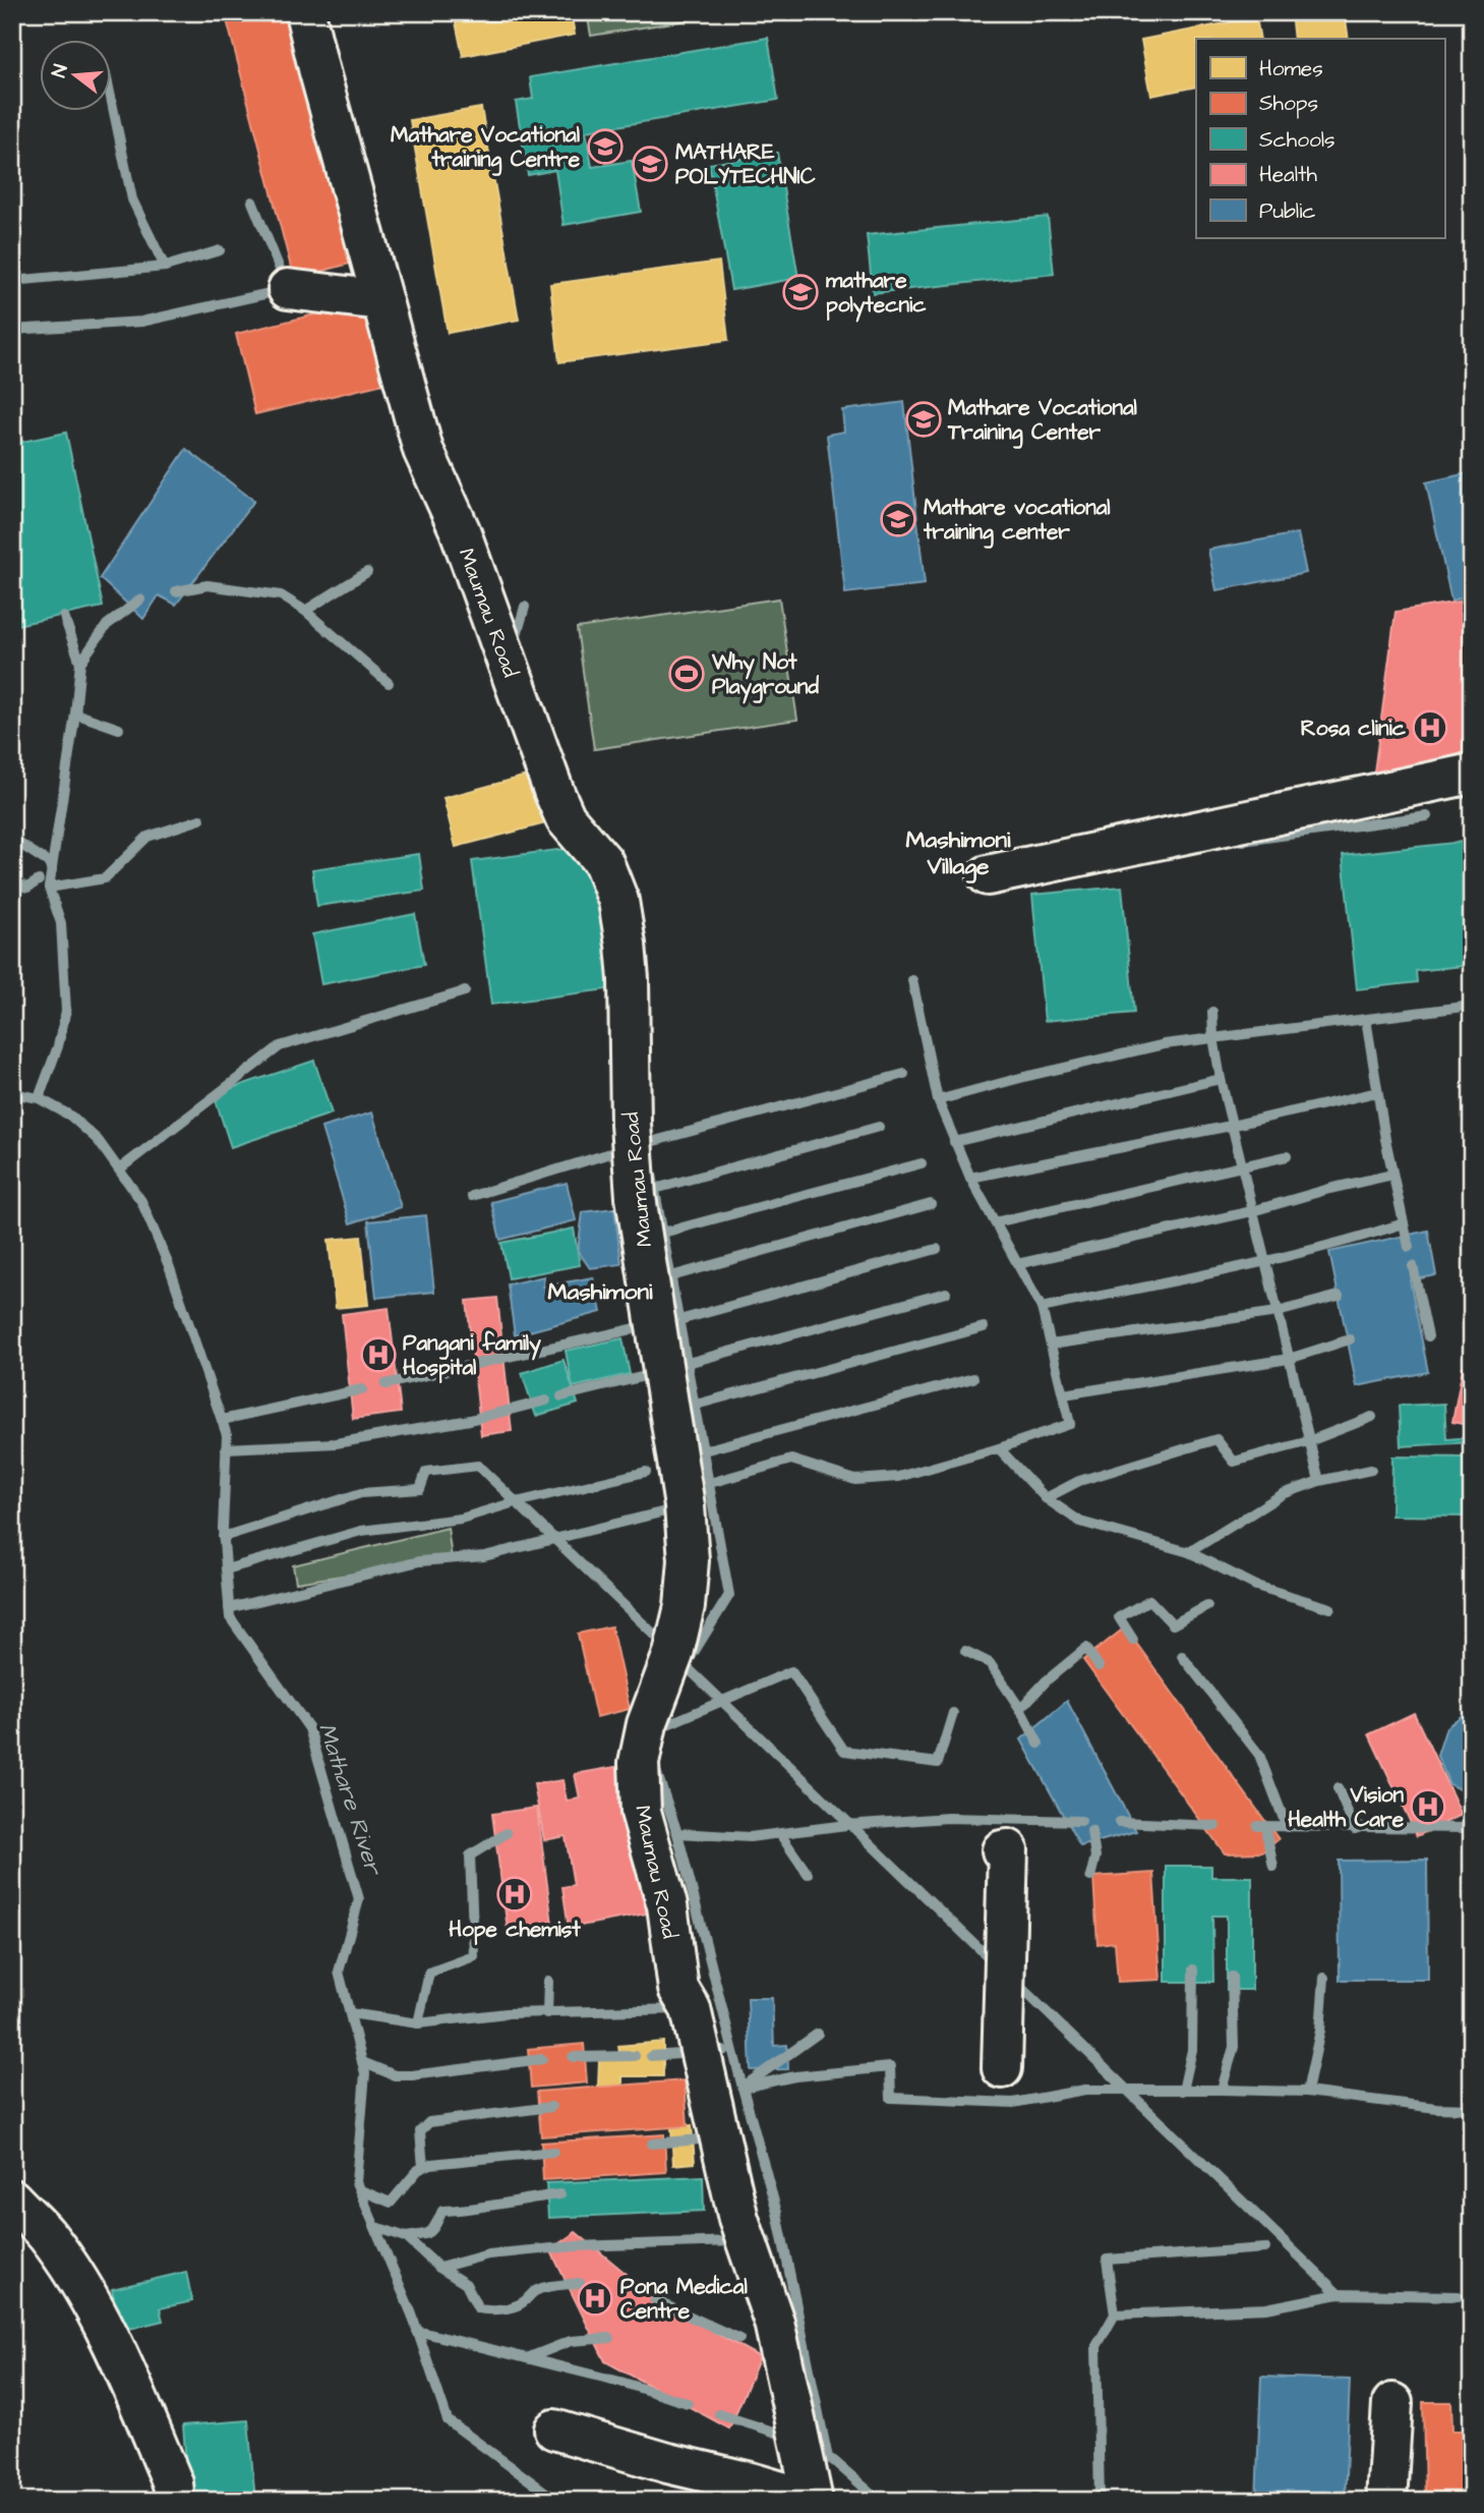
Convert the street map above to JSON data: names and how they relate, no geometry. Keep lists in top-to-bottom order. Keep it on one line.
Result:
{"streets":{"street":["Maumau Road"]},"districts":["Mashimoni Village","Mashimoni"],"water":["Mathare River"],"places":{"school or university":["Mathare Vocational training Centre","MATHARE POLYTECHNIC","mathare polytecnic","Mathare Vocational Training Center","Mathare vocational training center"],"sports":["Why Not Playground"],"hospital":["Rosa clinic","Pangani family Hospital","Vision Health Care","Hope chemist","Pona Medical Centre"]},"legend":["Homes","Shops","Schools","Health","Public"],"north":"left"}
